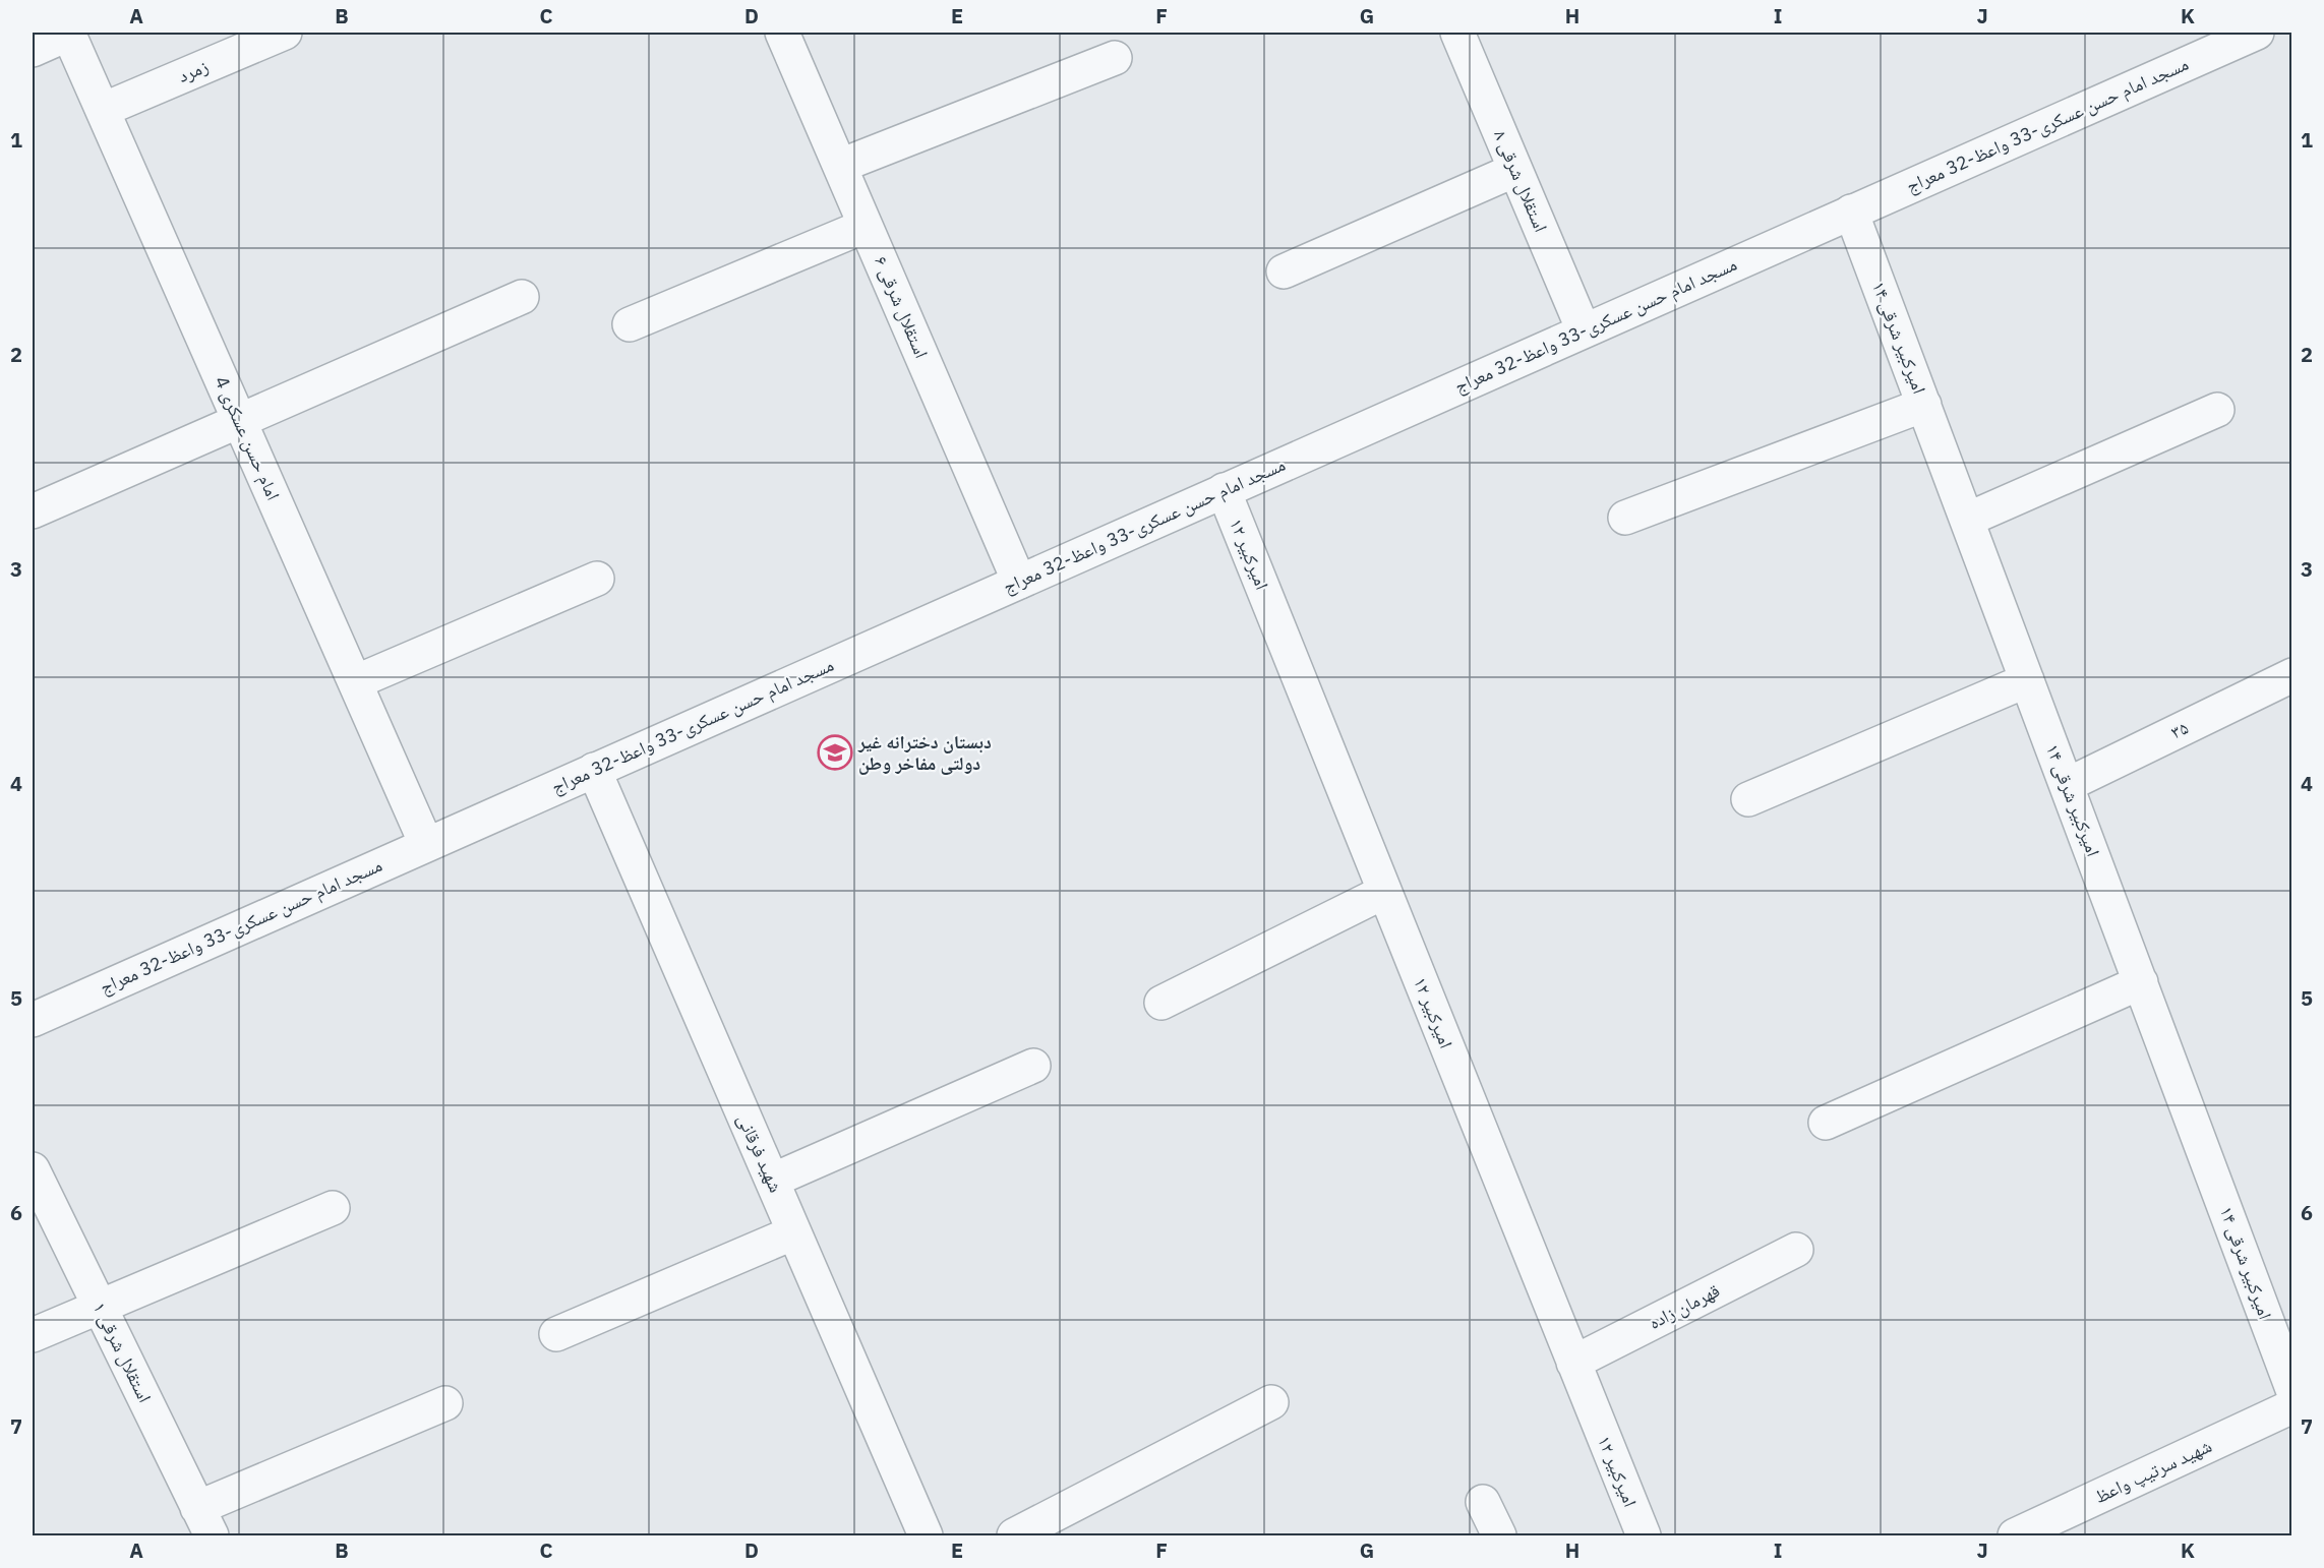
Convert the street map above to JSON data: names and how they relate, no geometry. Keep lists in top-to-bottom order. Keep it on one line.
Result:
{"streets":{"street":["زمرد","مسجد امام حسن عسکری-33 واعظ-32 معراج","استقلال شرقی ۸","استقلال شرقی ۶","۱۴ امیرکبیر شرقی","امام حسن عسکری 4","امیرکبیر ۱۲","۳۵","شهید فرقانی","قهرمان زاده","استقلال شرقی ۱","شهید سرتیپ واعظ"]},"crossings":[["زمرد","امام حسن عسکری 4"],["مسجد امام حسن عسکری-33 واعظ-32 معراج","استقلال شرقی ۸"],["مسجد امام حسن عسکری-33 واعظ-32 معراج","استقلال شرقی ۶"],["مسجد امام حسن عسکری-33 واعظ-32 معراج","۱۴ امیرکبیر شرقی"],["مسجد امام حسن عسکری-33 واعظ-32 معراج","امام حسن عسکری 4"],["مسجد امام حسن عسکری-33 واعظ-32 معراج","امیرکبیر ۱۲"],["مسجد امام حسن عسکری-33 واعظ-32 معراج","شهید فرقانی"],["۱۴ امیرکبیر شرقی","۳۵"],["امیرکبیر ۱۲","قهرمان زاده"]],"places":{"school or university":["دبستان دخترانه غیر دولتی مفاخر وطن"]},"grid":{"columns":["A","B","C","D","E","F","G","H","I","J","K"],"rows":["1","2","3","4","5","6","7"]}}
